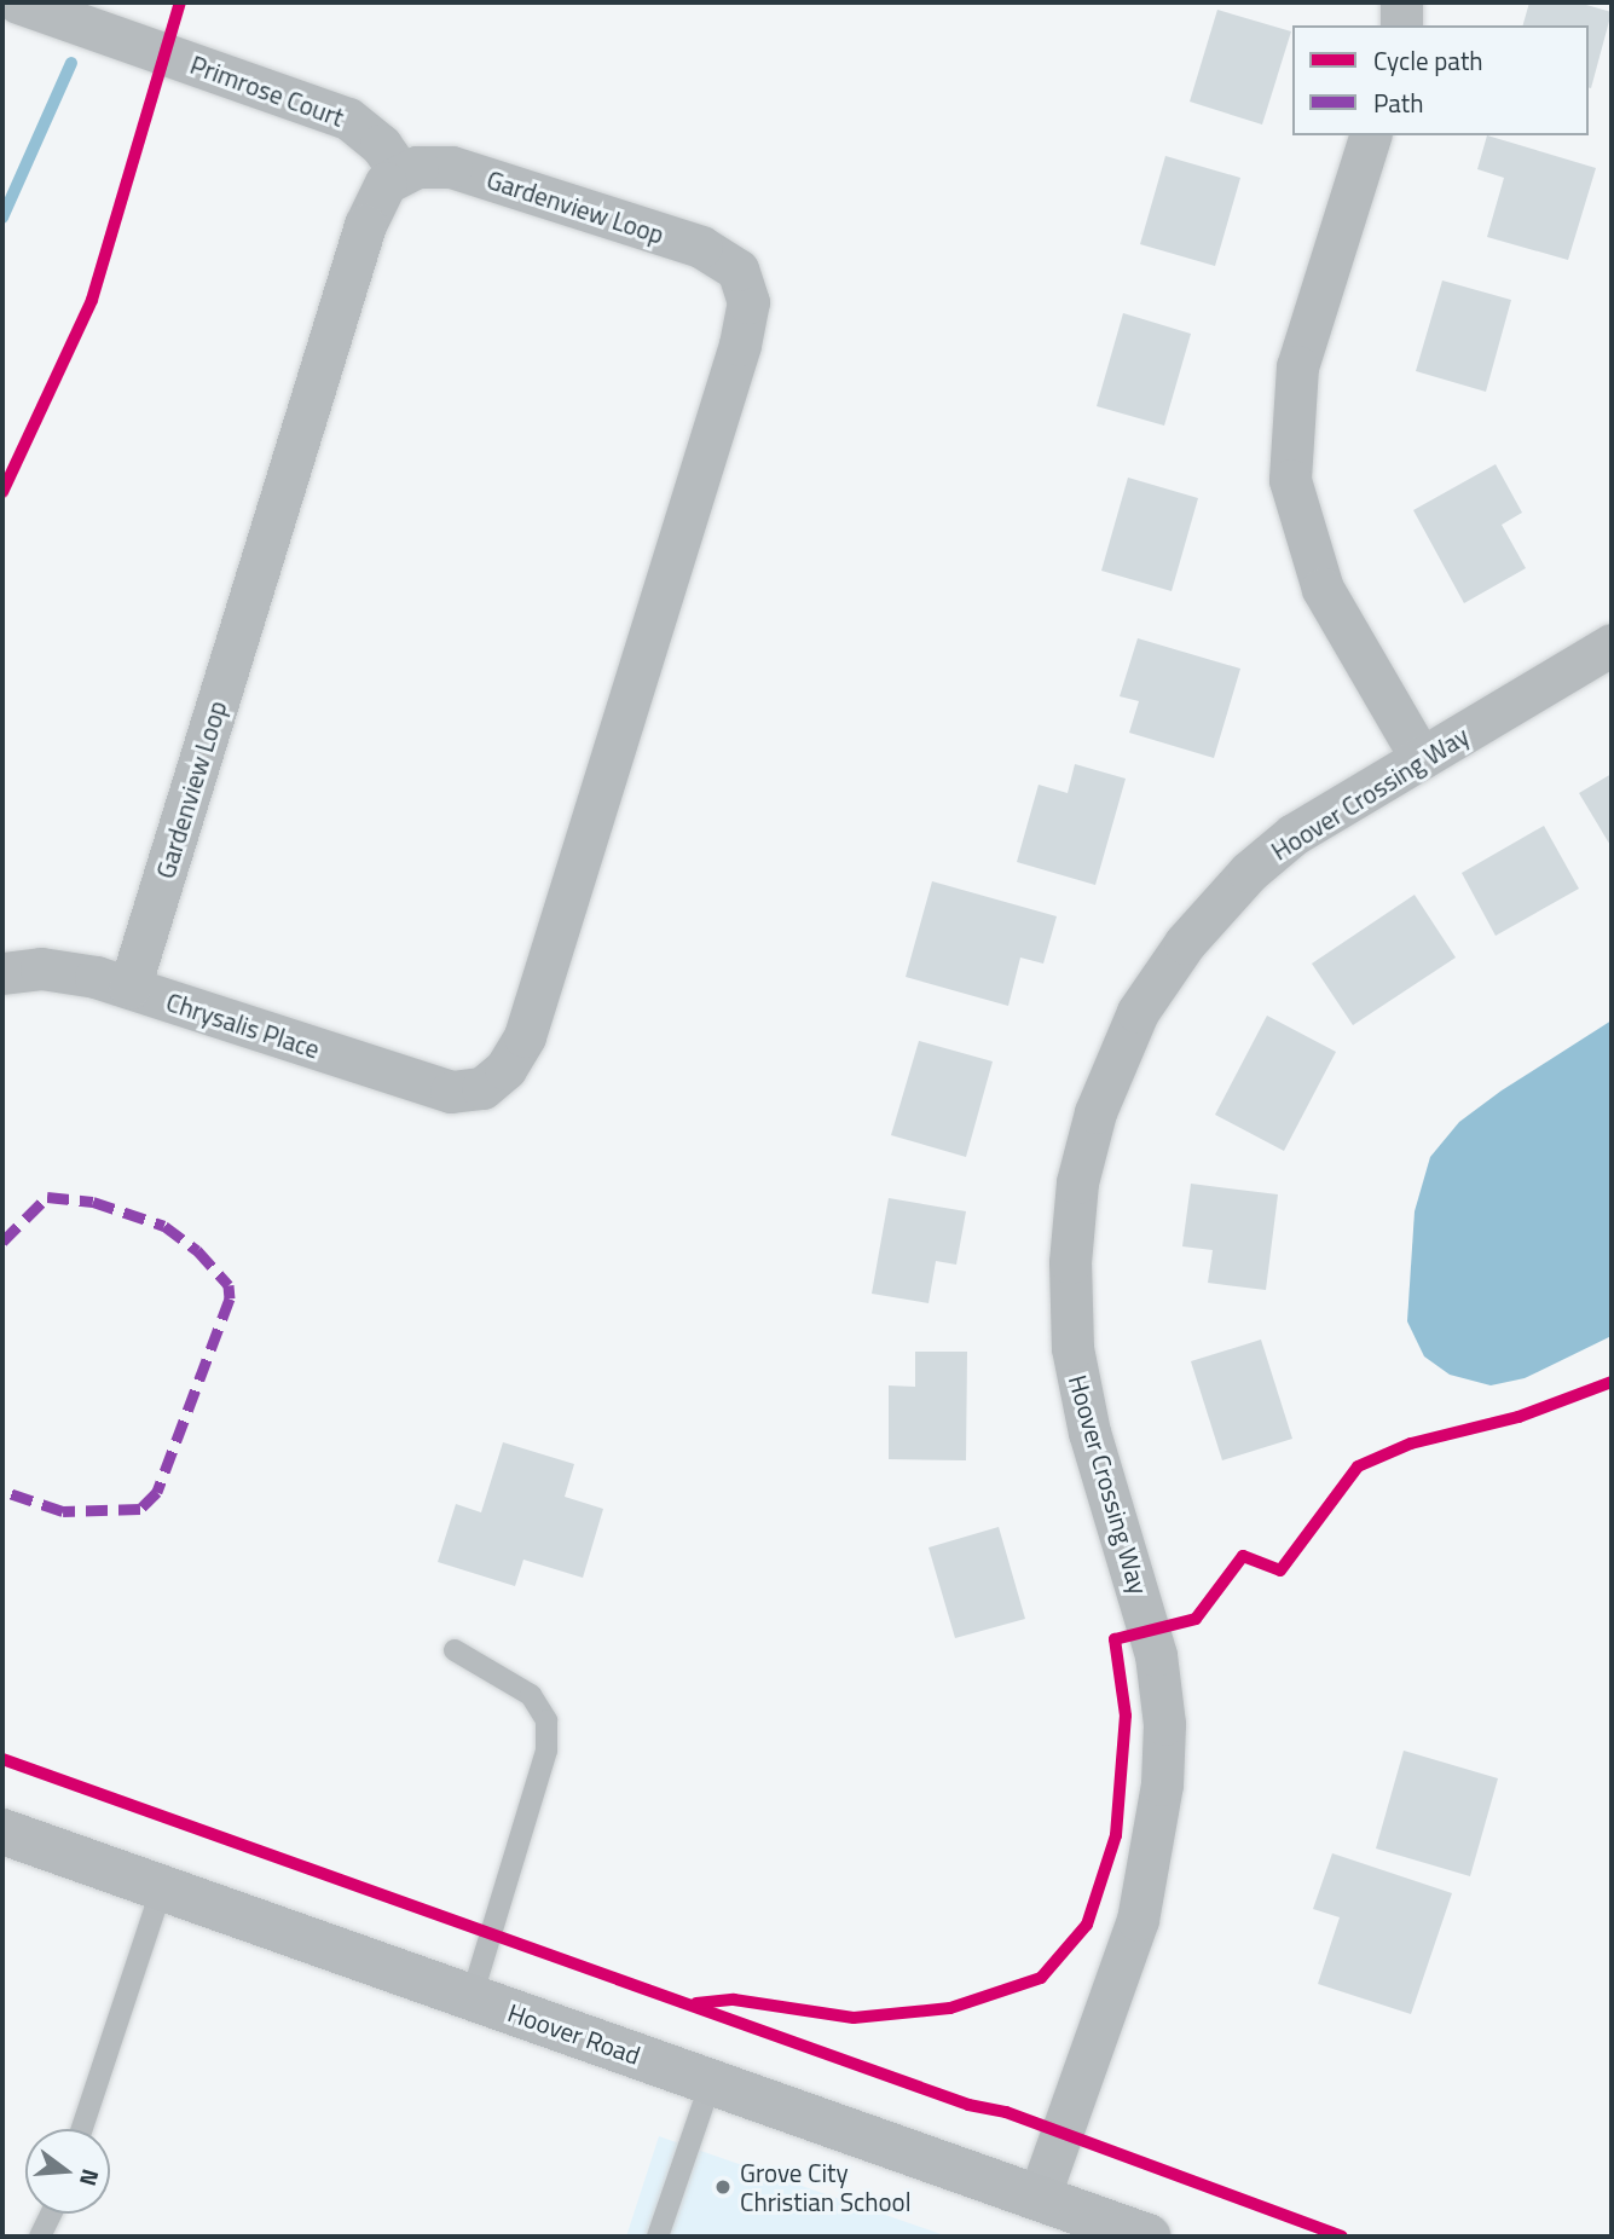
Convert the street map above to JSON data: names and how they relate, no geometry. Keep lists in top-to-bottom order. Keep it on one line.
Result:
{"streets":{"main road":["Hoover Road"],"street":["Primrose Court","Gardenview Loop","Hoover Crossing Way","Chrysalis Place"]},"crossings":[["Primrose Court","Gardenview Loop"],["Gardenview Loop","Chrysalis Place"],["Hoover Crossing Way","Hoover Road"]],"places":["Grove City Christian School"],"legend":["Cycle path","Path"],"north":"right"}
